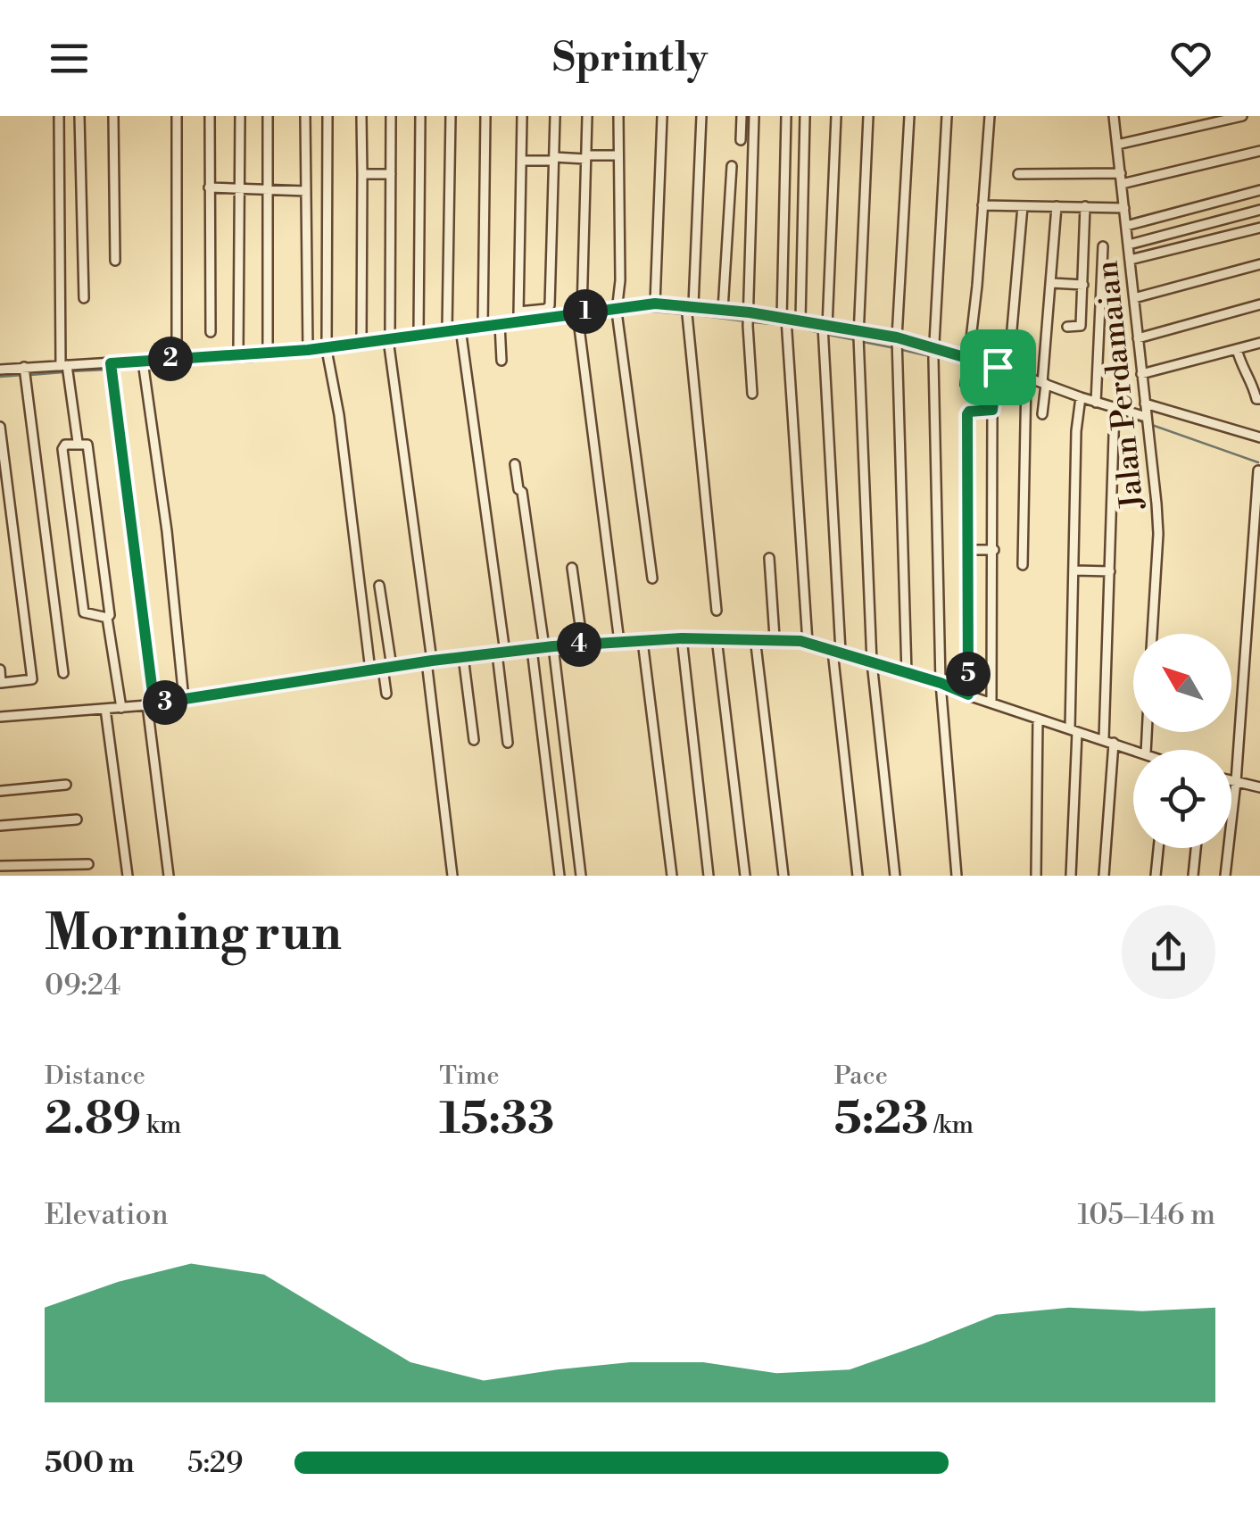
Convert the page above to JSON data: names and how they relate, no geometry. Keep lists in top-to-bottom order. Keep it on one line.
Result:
{"streets":{"street":["Jalan Perdamaian"]},"north":"top left","page":{"header":"Sprintly","pins":["1","2","4","5","3"],"heading":["Morning run","09:24"],"stats":[["Distance","2.89 km"],["Time","15:33"],["Pace","5:23 /km"]],"chart":["Elevation","105–146 m"],"list":[{"name":"500 m","note":"5:29"}]}}
